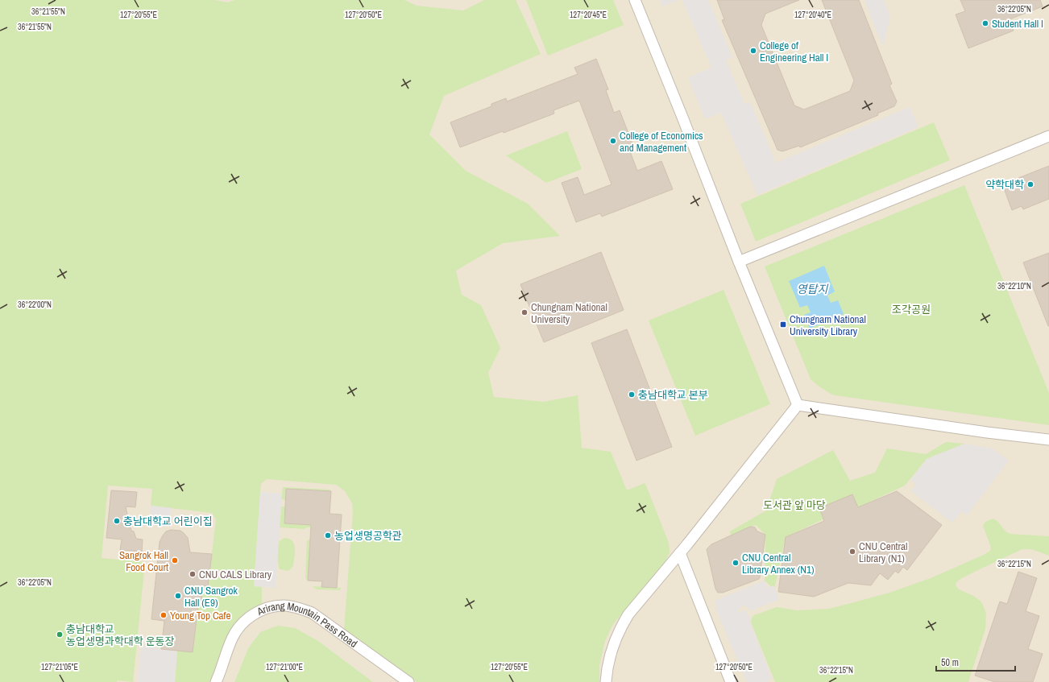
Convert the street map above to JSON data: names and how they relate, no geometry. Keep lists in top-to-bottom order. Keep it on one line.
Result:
{"streets":{"street":["Arirang Mountain Pass Road"]},"water":["영탑지"],"parks":["조각공원","도서관 앞 마당"],"places":{"other":["Student Hall I","College of Engineering Hall I","College of Economics and Management","약학대학","Chungnam National University","충남대학교 본부","충남대학교 어린이집","농업생명공학관","CNU Central Library (N1)","Sangrok Hall Food Court","CNU Central Library Annex (N1)","CNU CALS Library","CNU Sangrok Hall (E9)","Young Top Cafe","충남대학교 농업생명과학대학 운동장"],"transit":["Chungnam National University Library"]},"scale_bar":"50 m","coordinates":["36°22'05\"N","36°21'55\"N","127°20'55\"E","127°20'50\"E","127°20'45\"E","127°20'40\"E","36°22'10\"N","36°22'00\"N","36°22'15\"N","127°21'05\"E","127°21'00\"E"]}
